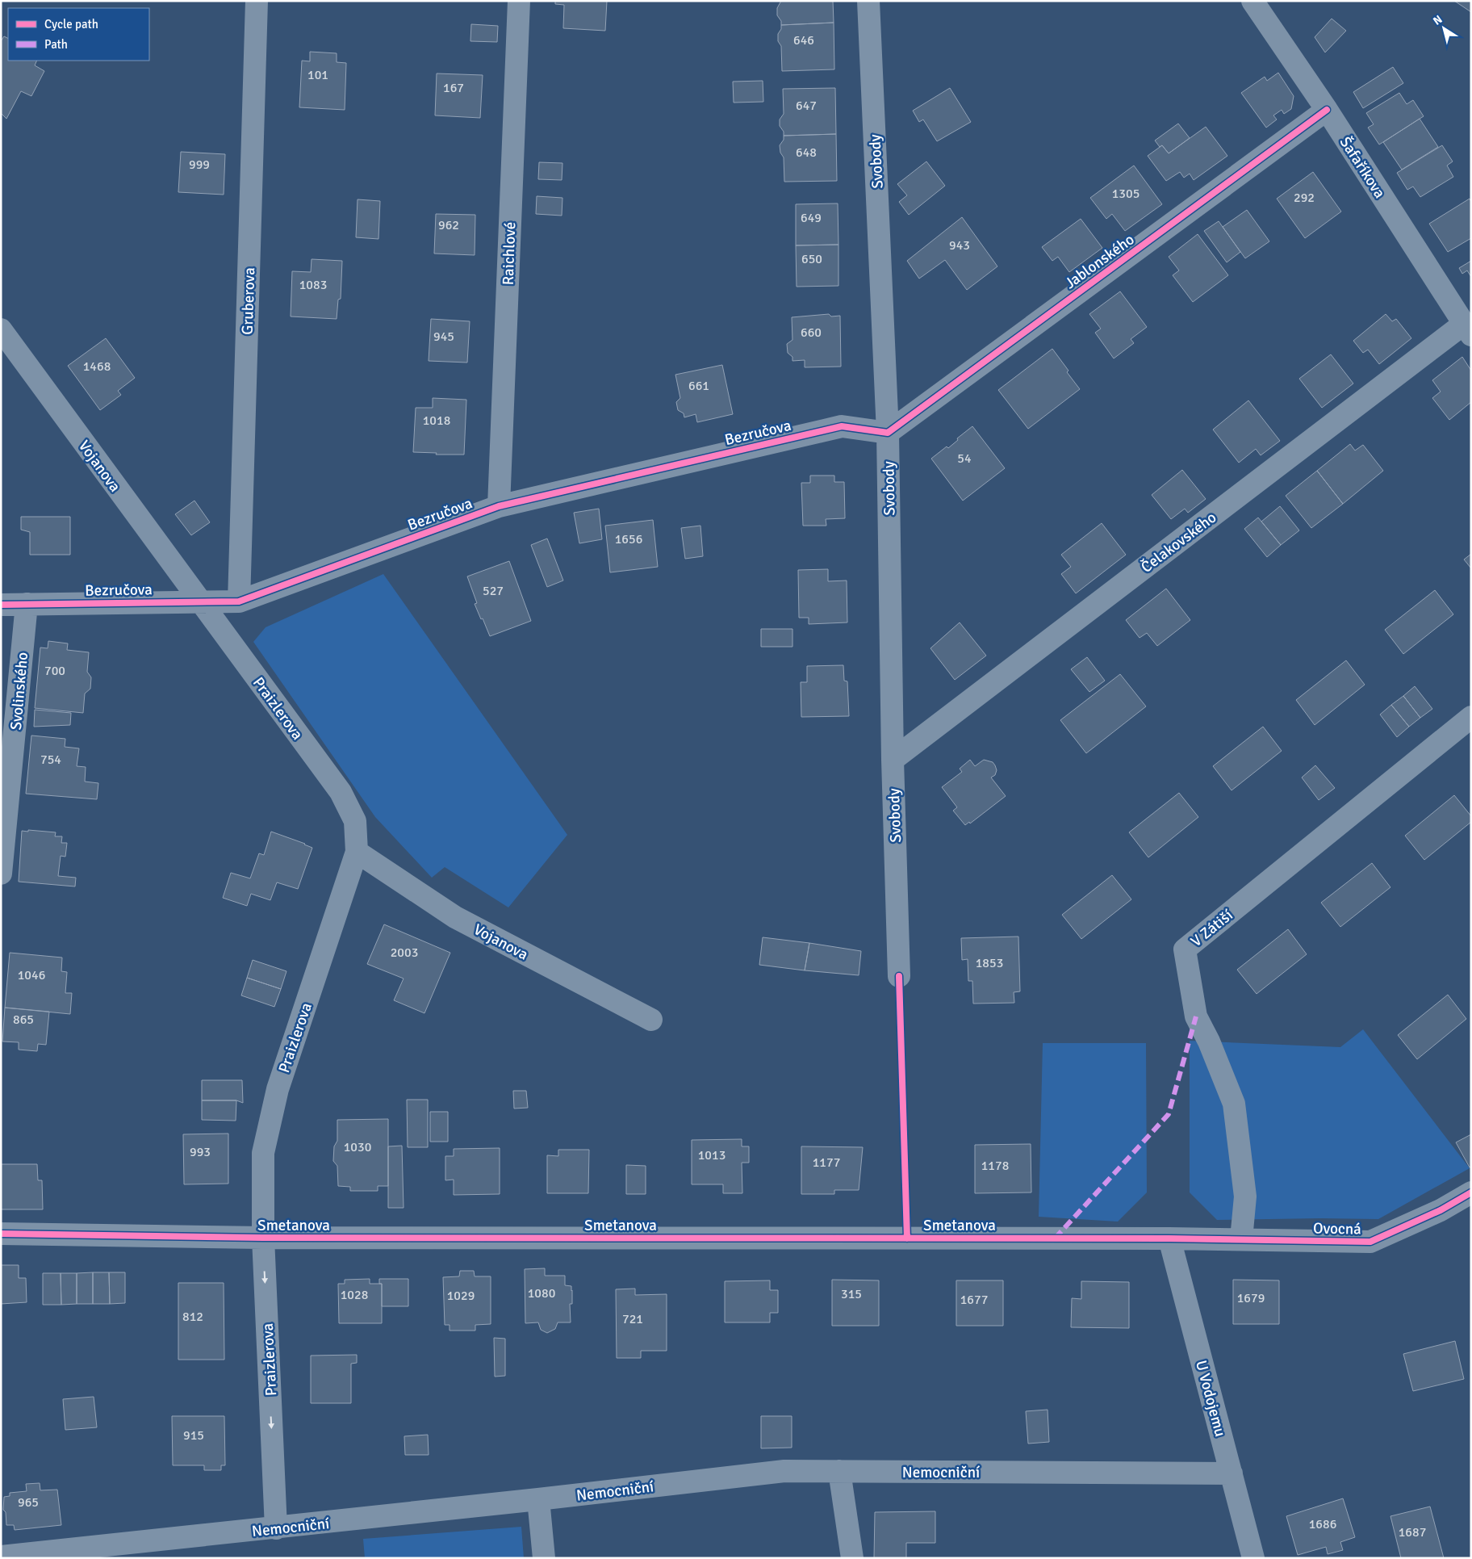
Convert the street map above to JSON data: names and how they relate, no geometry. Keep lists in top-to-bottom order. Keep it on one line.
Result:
{"streets":{"street":["Svobody","Šafaříkova","Raichlové","Jablonského","Gruberova","Bezručova","Vojanova","Čelakovského","Svolinského","Praizlerova","V Zátiší","Smetanova","Ovocná","U Vodojemu","Nemocniční"]},"crossings":[["Svobody","Jablonského"],["Svobody","Bezručova"],["Svobody","Čelakovského"],["Šafaříkova","Jablonského"],["Šafaříkova","Čelakovského"],["Raichlové","Bezručova"],["Jablonského","Bezručova"],["Gruberova","Bezručova"],["Bezručova","Vojanova"],["Bezručova","Svolinského"],["Bezručova","Praizlerova"],["Vojanova","Praizlerova"],["Praizlerova","Smetanova"],["Praizlerova","Nemocniční"],["V Zátiší","Smetanova"],["V Zátiší","Ovocná"],["Smetanova","Ovocná"],["Smetanova","U Vodojemu"],["U Vodojemu","Nemocniční"]],"house_numbers":["646","101","167","647","648","999","1305","292","649","962","943","650","1083","660","945","1468","661","1018","54","1656","527","700","754","2003","1853","1046","865","1030","993","1013","1177","1178","1080","315","1028","1029","1679","1677","812","721","915","965","1686","1687"],"legend":["Cycle path","Path"],"north":"top left"}
